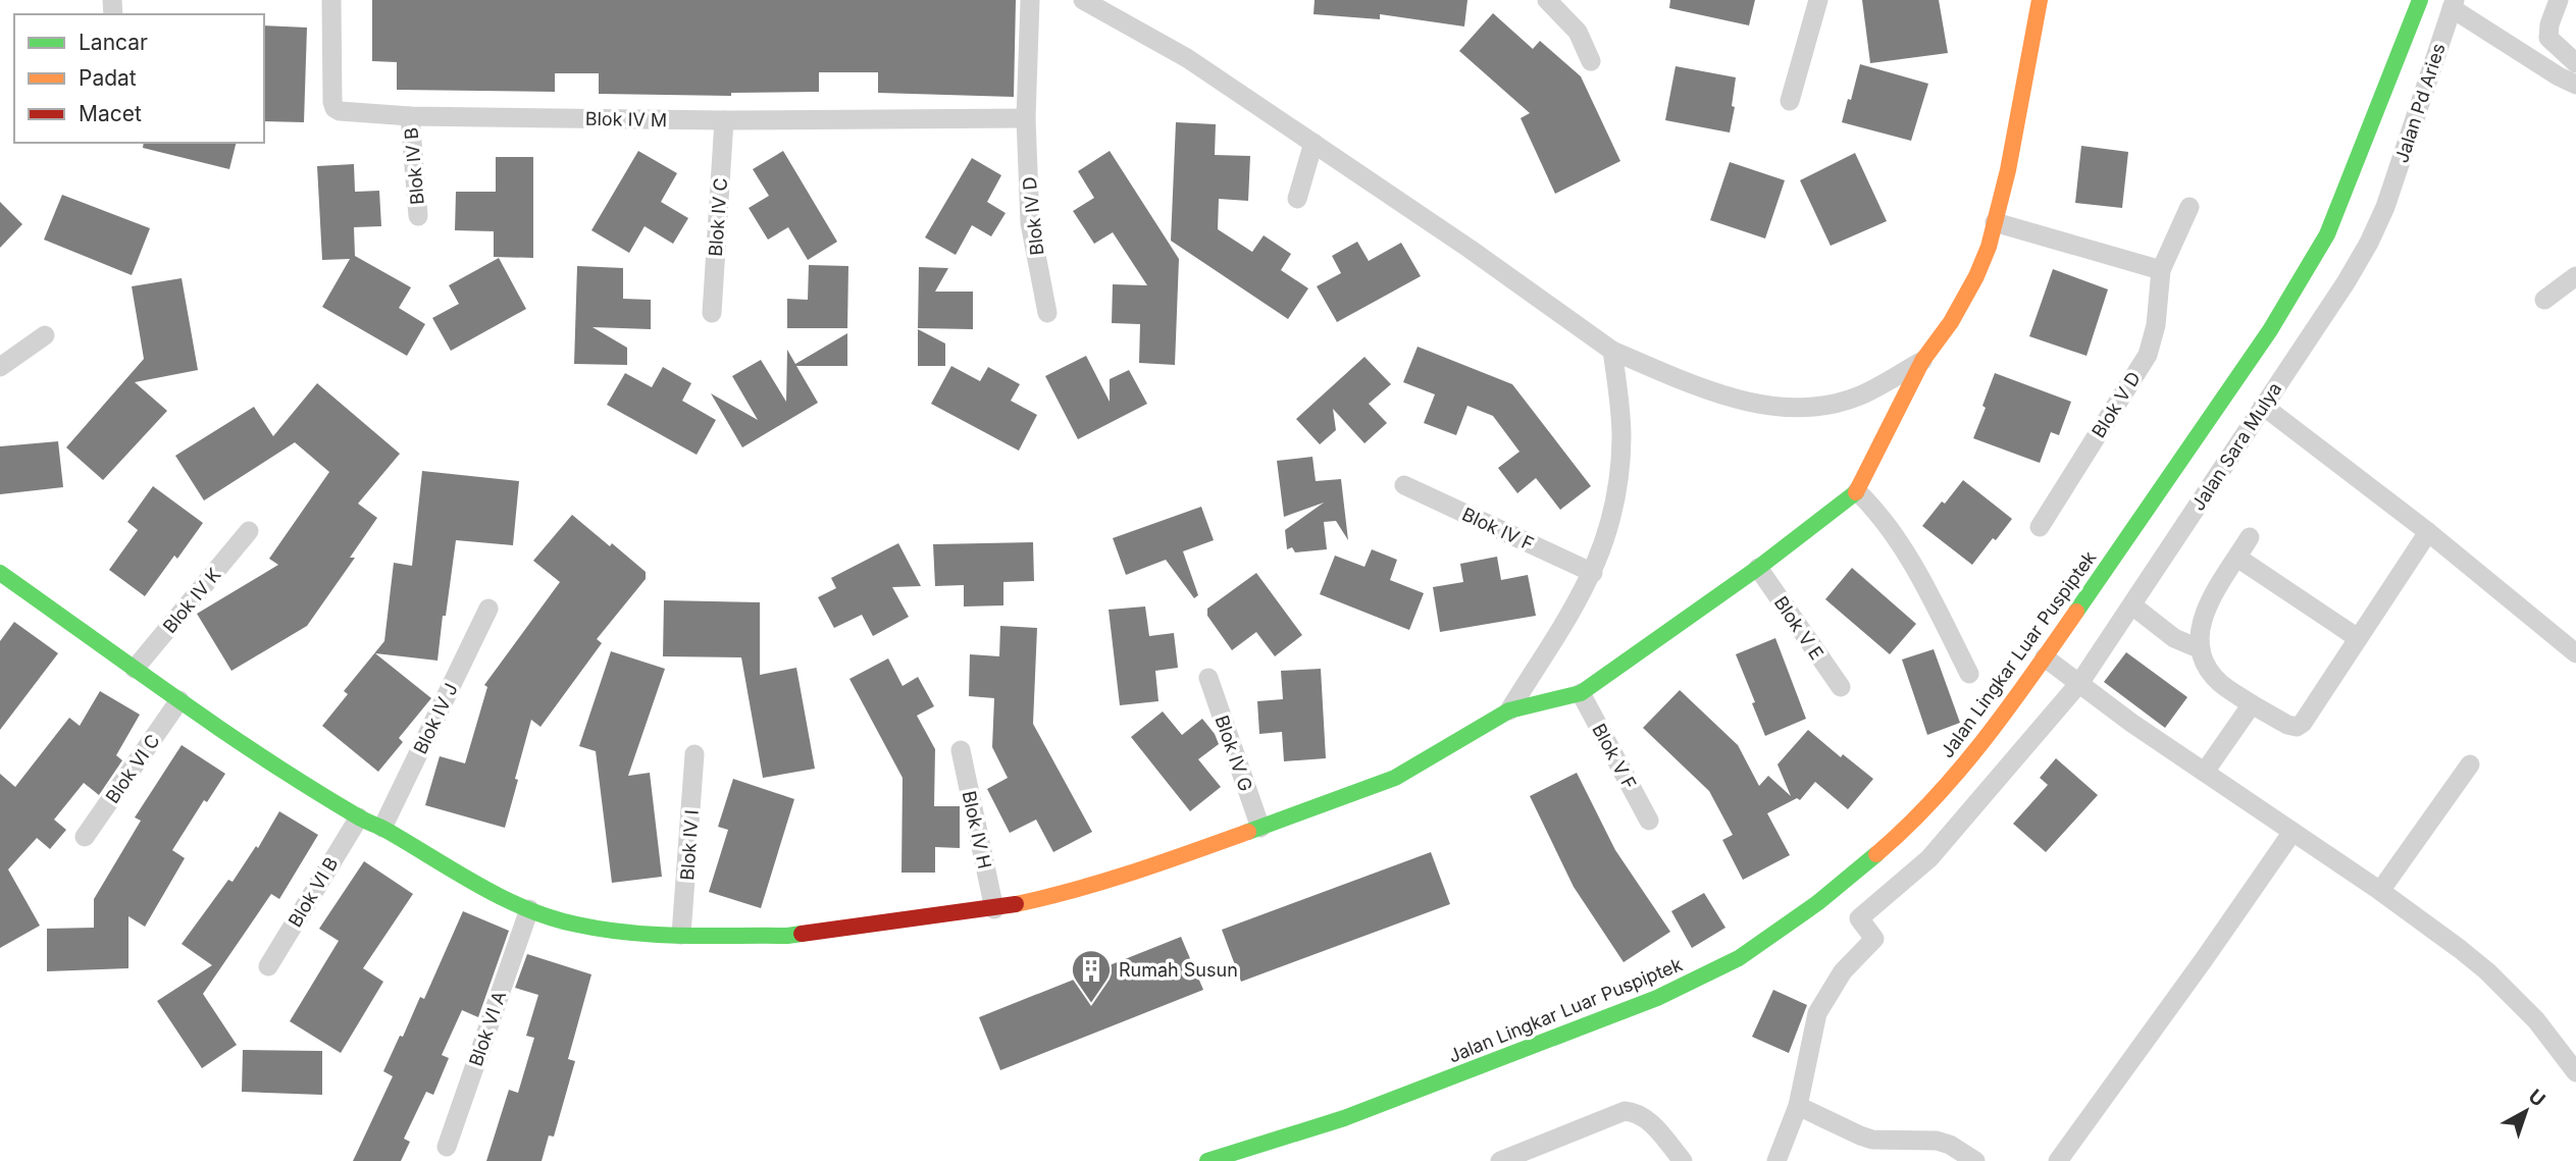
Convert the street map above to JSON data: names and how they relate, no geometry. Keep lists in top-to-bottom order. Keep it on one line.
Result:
{"streets":{"street":["Jalan Pd Aries","Blok IV M","Blok IV B","Blok IV D","Blok IV C","Blok V D","Jalan Sara Mulya","Blok IV F","Blok IV K","Blok V E","Jalan Lingkar Luar Puspiptek","Blok IV J","Blok IV G","Blok V F","Blok VI C","Blok IV H","Blok IV I","Blok VI B","Blok VI A"]},"crossings":[["Jalan Pd Aries","Jalan Sara Mulya"],["Blok IV M","Blok IV B"],["Blok IV M","Blok IV D"],["Blok IV M","Blok IV C"]],"places":{"building":["Rumah Susun"]},"legend":["Lancar","Padat","Macet"],"north":"top right"}
